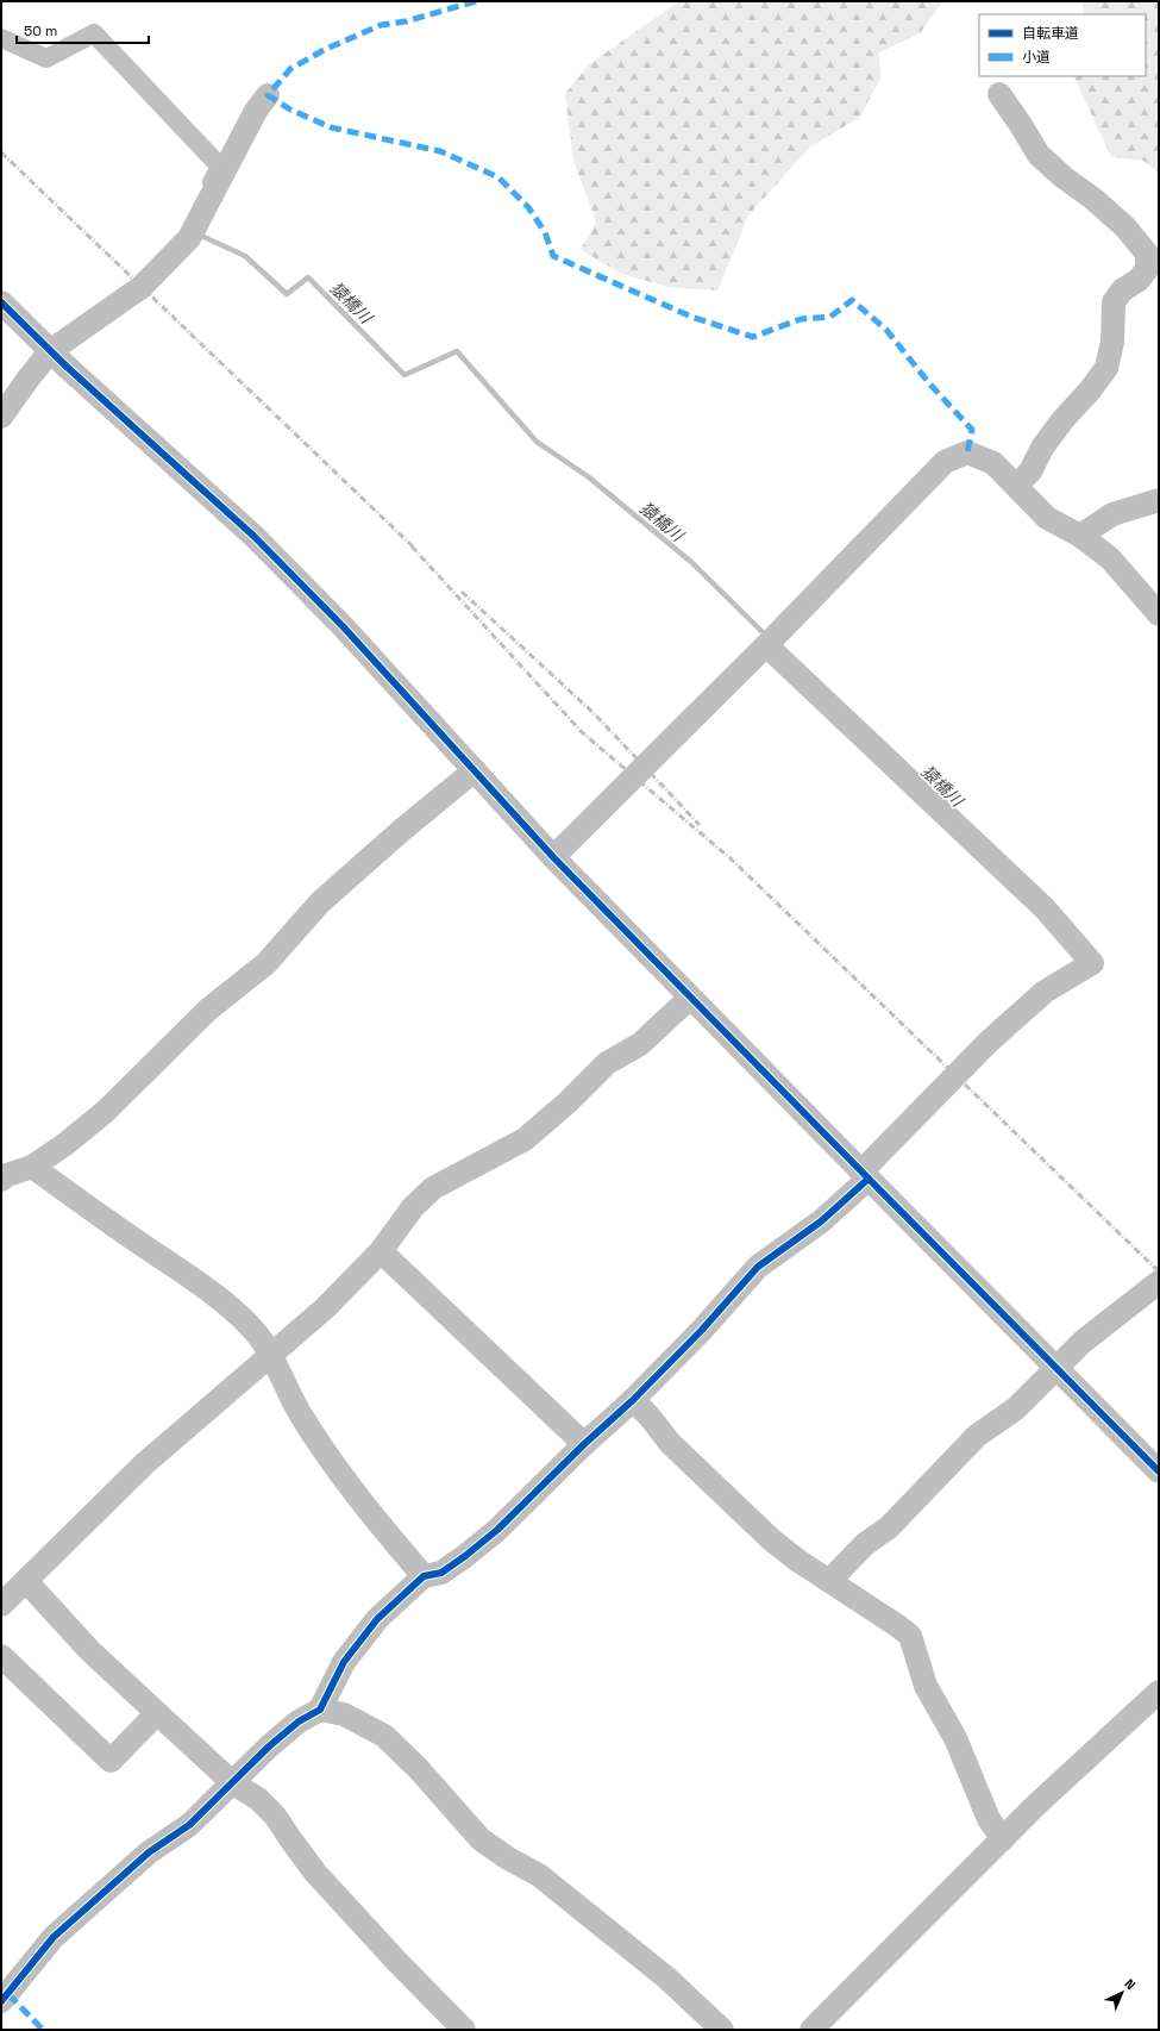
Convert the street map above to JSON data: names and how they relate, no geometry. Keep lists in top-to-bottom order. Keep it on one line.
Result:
{"water":["猿橋川"],"legend":["自転車道","小道"],"scale_bar":"50 m","north":"top right"}
